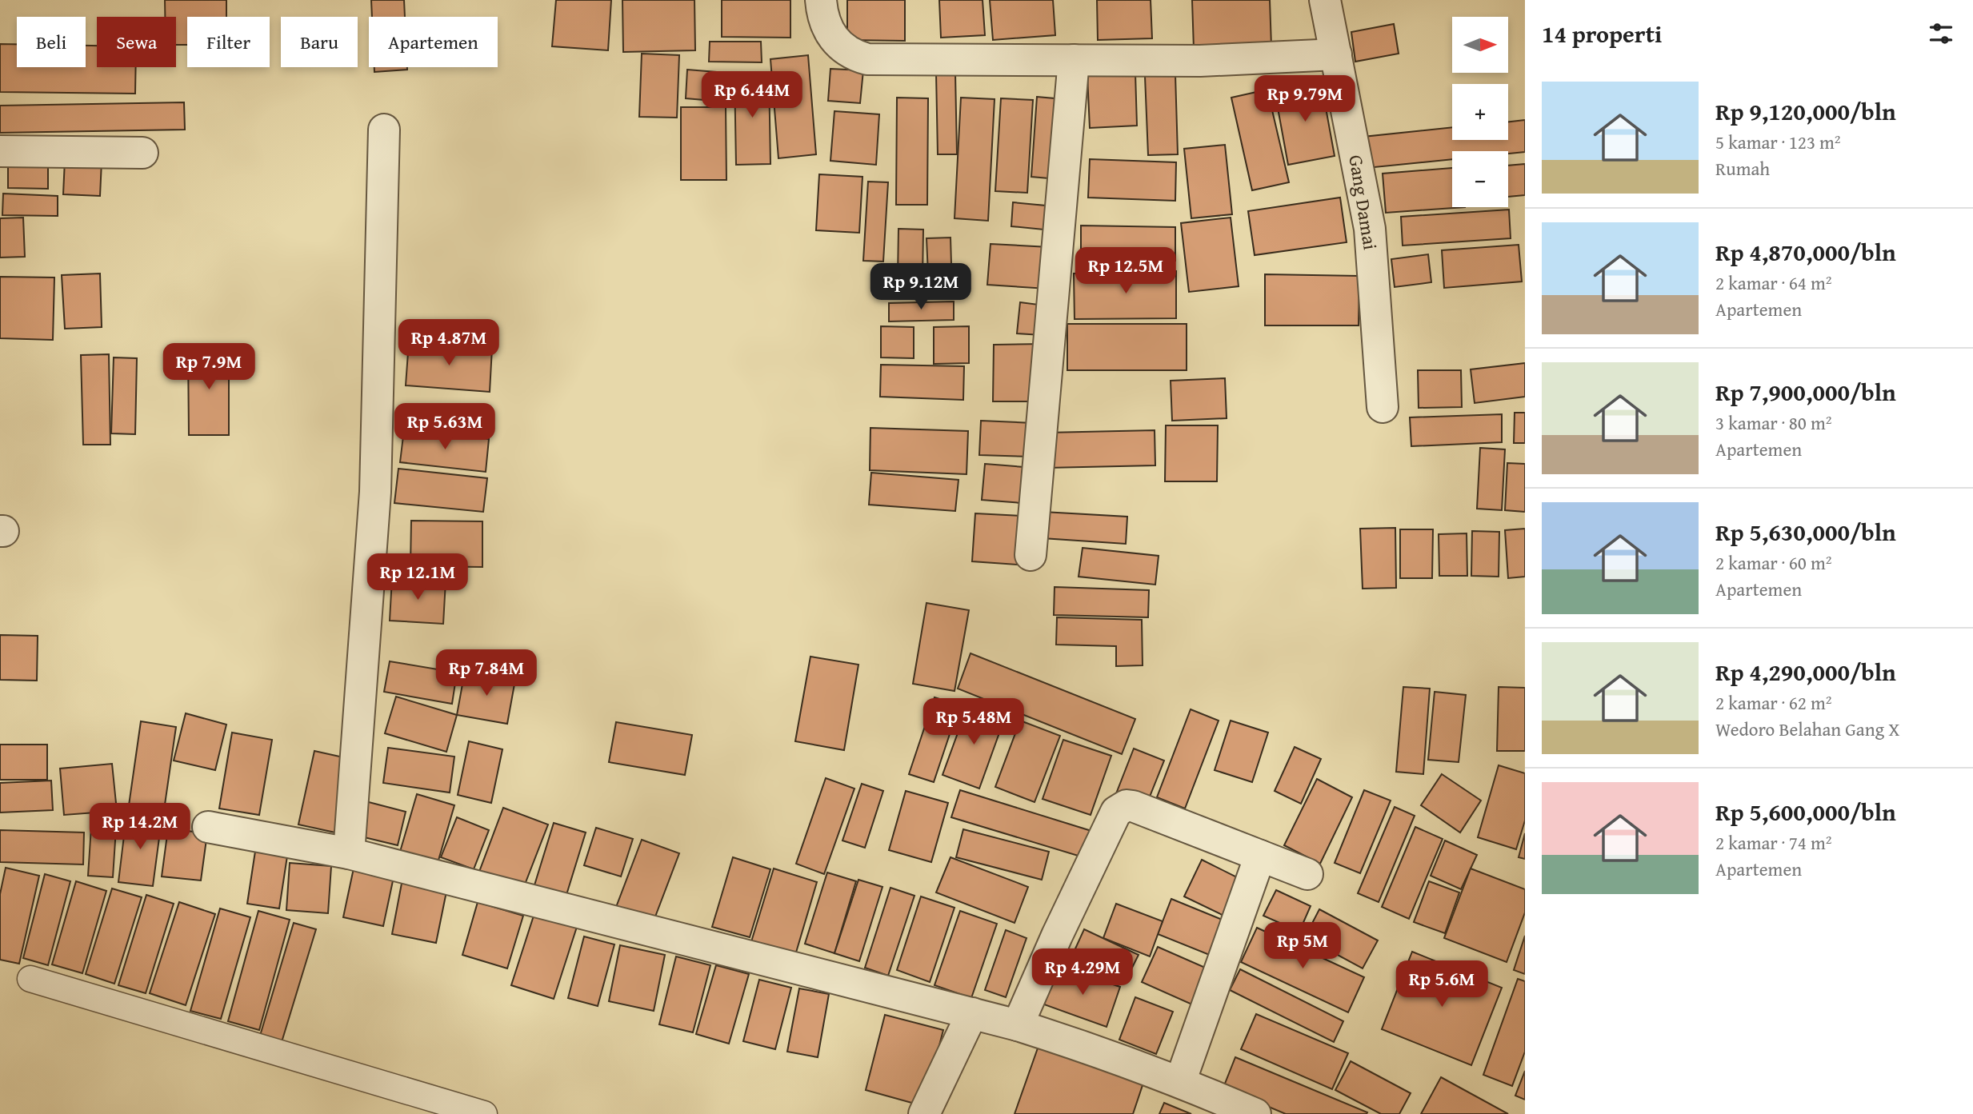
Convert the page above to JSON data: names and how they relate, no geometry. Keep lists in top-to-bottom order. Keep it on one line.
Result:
{"streets":{"street":["Gang Damai"]},"north":"right","page":{"heading":"14 properti","map_buttons":["+","−"],"chip":["Beli","Sewa","Filter","Baru","Apartemen"],"list":[{"name":"Rp 9,120,000/bln","note":"5 kamar · 123 m² · Rumah"},{"name":"Rp 4,870,000/bln","note":"2 kamar · 64 m² · Apartemen"},{"name":"Rp 7,900,000/bln","note":"3 kamar · 80 m² · Apartemen"},{"name":"Rp 5,630,000/bln","note":"2 kamar · 60 m² · Apartemen"},{"name":"Rp 4,290,000/bln","note":"2 kamar · 62 m² · Wedoro Belahan Gang X"},{"name":"Rp 5,600,000/bln","note":"2 kamar · 74 m² · Apartemen"}],"price":["Rp 6.44M","Rp 9.79M","Rp 12.5M","Rp 9.12M","Rp 4.87M","Rp 7.9M","Rp 5.63M","Rp 12.1M","Rp 7.84M","Rp 5.48M","Rp 14.2M","Rp 5M","Rp 4.29M","Rp 5.6M"]}}
